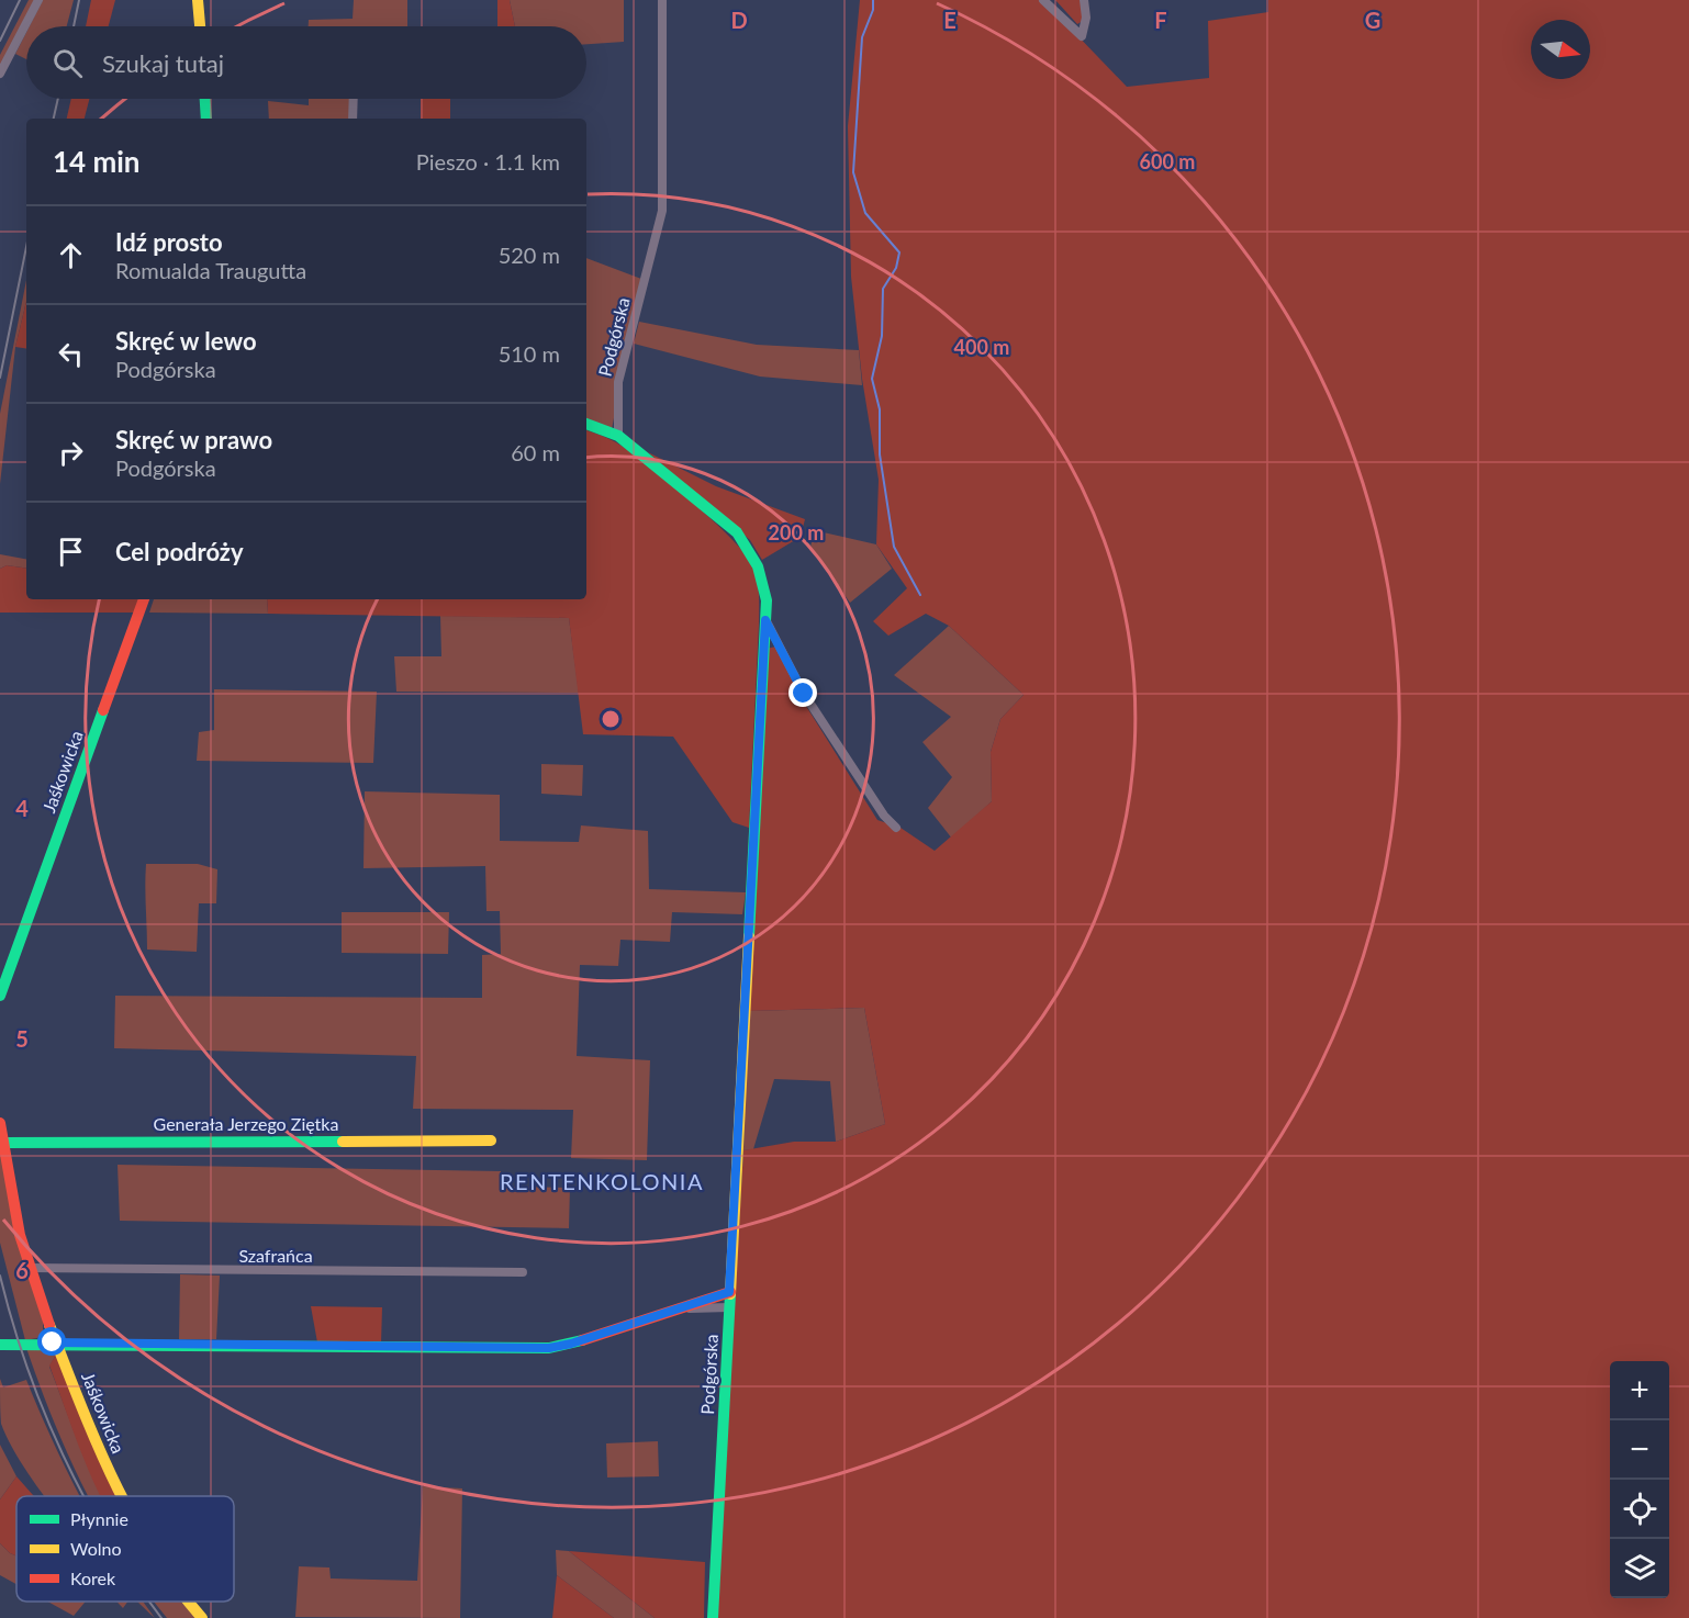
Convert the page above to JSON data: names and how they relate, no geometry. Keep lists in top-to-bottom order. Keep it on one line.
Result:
{"streets":{"street":["Podgórska","Jaśkowicka","Generała Jerzego Ziętka","Szafrańca"]},"crossings":[["Jaśkowicka","Generała Jerzego Ziętka"],["Jaśkowicka","Szafrańca"]],"districts":["RENTENKOLONIA"],"legend":["Płynnie","Wolno","Korek"],"north":"right","page":{"search":"Szukaj tutaj","heading":["14 min","Pieszo · 1.1 km"],"list":[["Idź prosto","Romualda Traugutta","520 m"],["Skręć w lewo","Podgórska","510 m"],["Skręć w prawo","Podgórska","60 m"],"Cel podróży"],"map_buttons":["+","−"]},"grid":{"columns":["D","E","F","G"],"rows":["4","5","6"]},"rings":["600 m","400 m","200 m"]}
